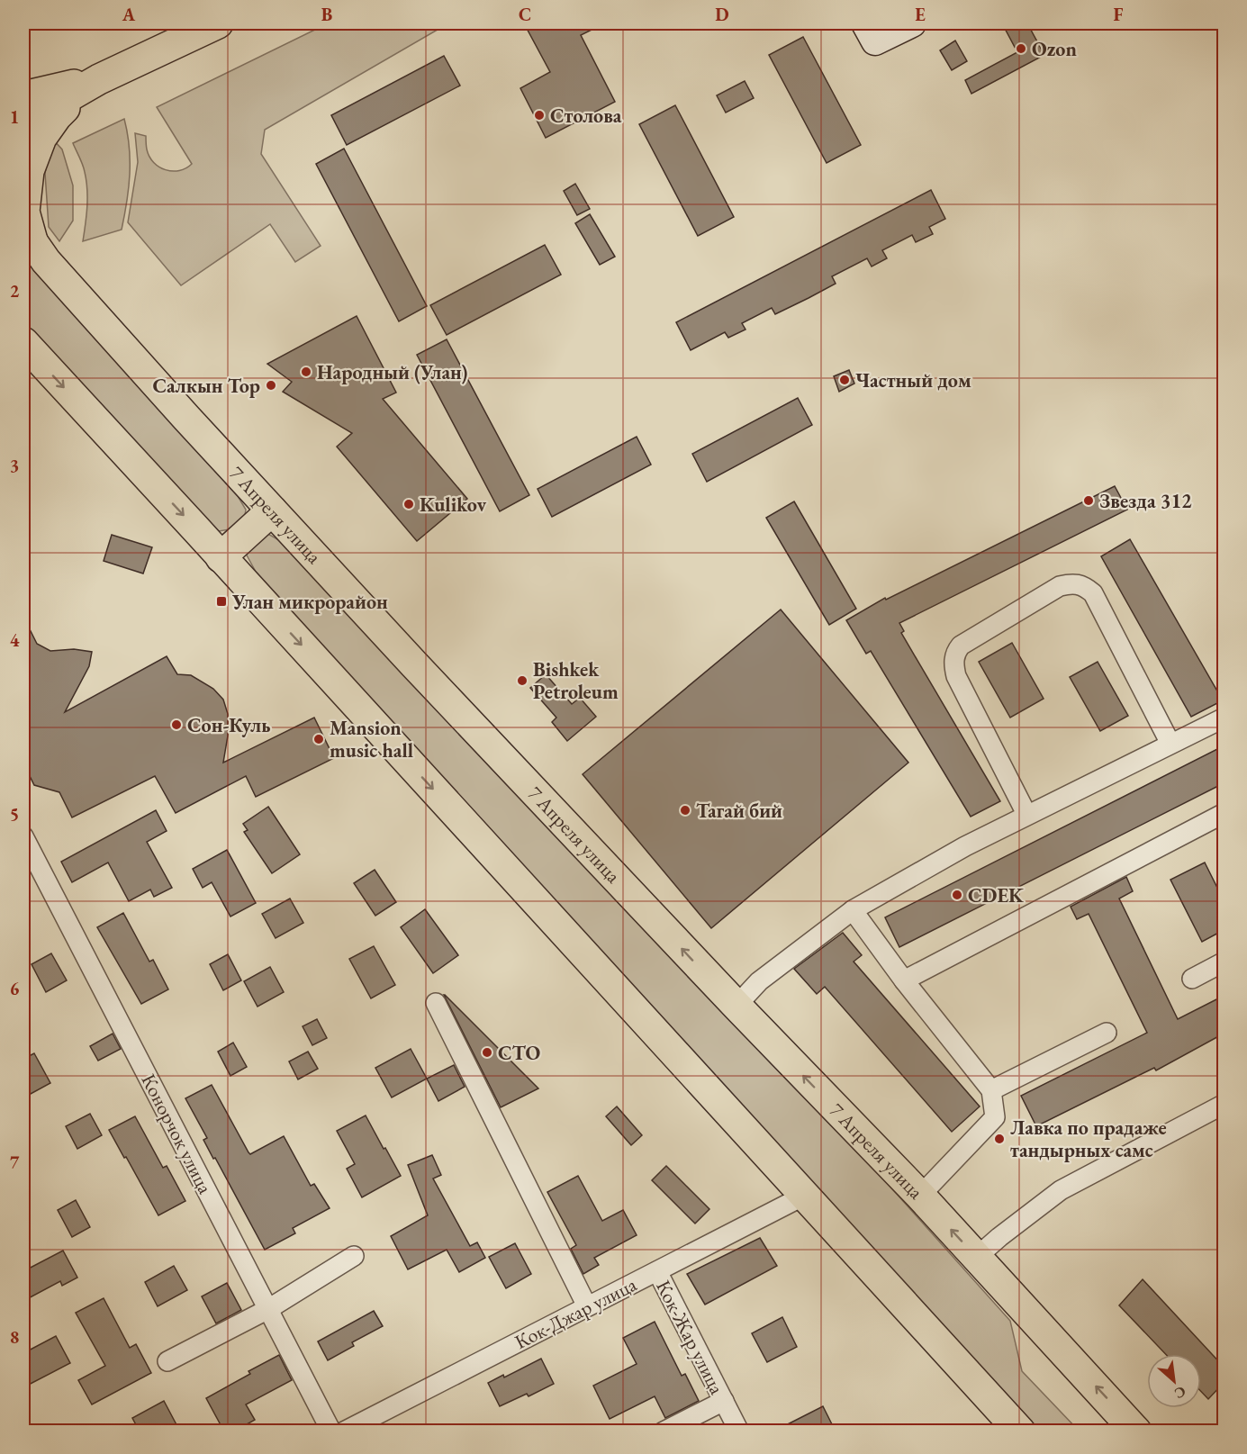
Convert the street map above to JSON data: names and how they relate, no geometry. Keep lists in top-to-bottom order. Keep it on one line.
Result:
{"streets":{"main road":["7 Апреля улица"],"street":["Конорчок улица","Кок-Джар улица","Кок-Жар улица"]},"crossings":[["Кок-Джар улица","Кок-Жар улица"]],"places":{"other":["Ozon","Столова","Народный (Улан)","Частный дом","Салкын Тор","Звезда 312","Kulikov","Bishkek Petroleum","Сон-Куль","Mansion music hall","Тагай бий","CDEK","СТО","Лавка по прадаже тандырных самс"],"transit":["Улан микрорайон"]},"north":"bottom right","grid":{"columns":["A","B","C","D","E","F"],"rows":["1","2","3","4","5","6","7","8"]}}
